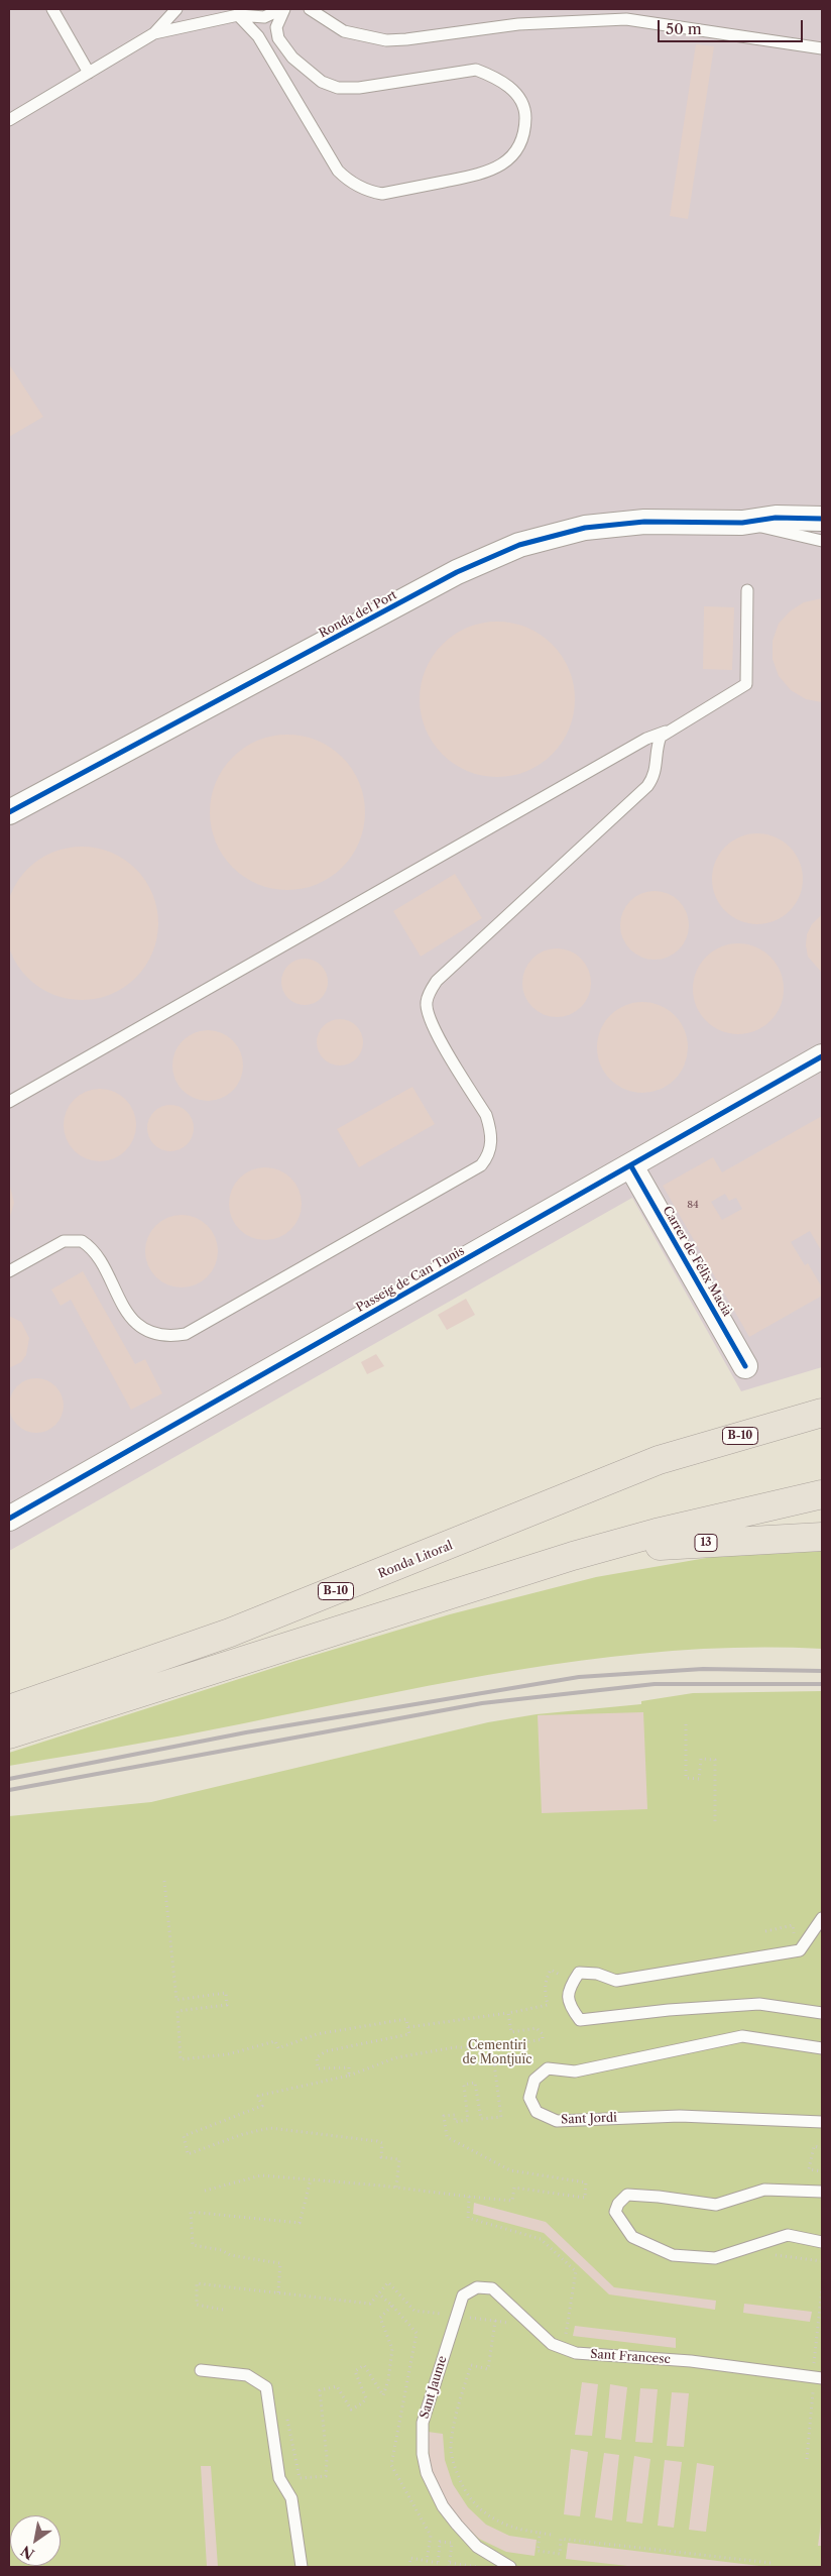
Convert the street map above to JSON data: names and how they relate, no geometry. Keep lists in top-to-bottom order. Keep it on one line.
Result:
{"streets":{"highway":["B-10","13","Ronda Litoral"],"street":["Ronda del Port","Carrer de Félix Macià","Passeig de Can Tunis"],"lane":["Sant Jordi","Sant Francesc","Sant Jaume"]},"crossings":[["Carrer de Félix Macià","Passeig de Can Tunis"],["Sant Francesc","Sant Jaume"]],"parks":["Cementiri de Montjuïc"],"house_numbers":["84"],"scale_bar":"50 m","north":"bottom left"}
